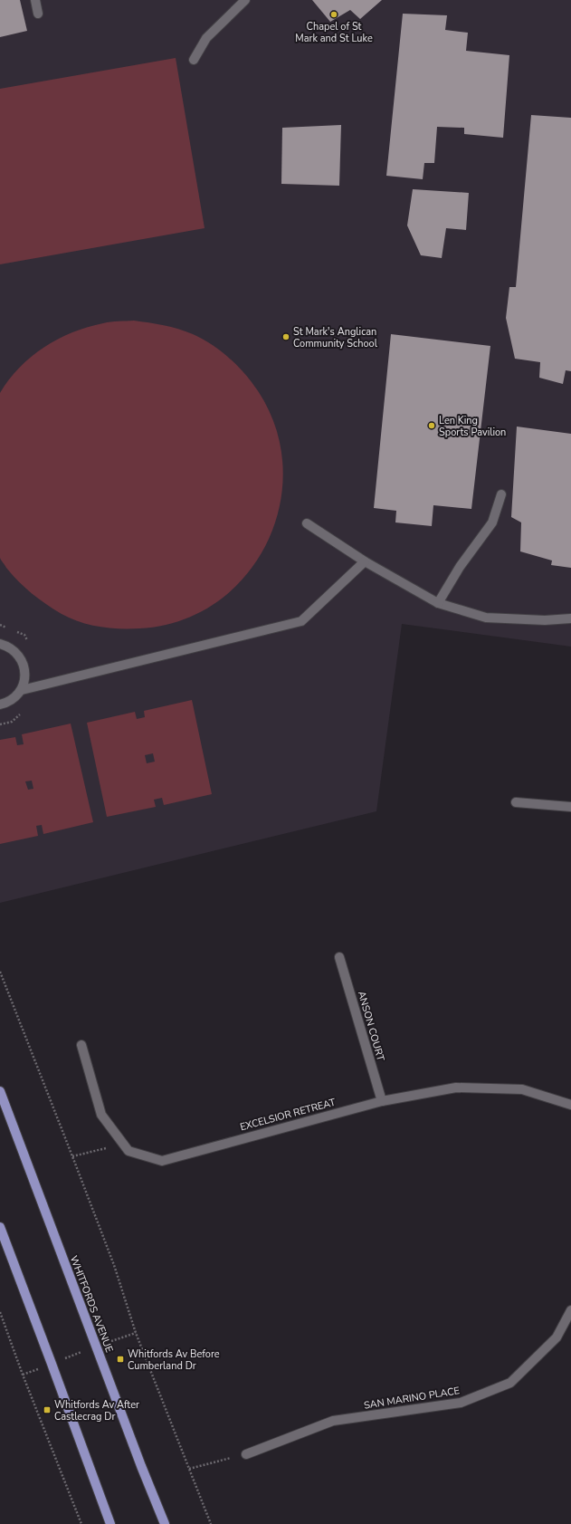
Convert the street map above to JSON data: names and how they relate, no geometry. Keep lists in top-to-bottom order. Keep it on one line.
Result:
{"streets":{"main road":["WHITFORDS AVENUE"],"street":["ANSON COURT","EXCELSIOR RETREAT","SAN MARINO PLACE"]},"crossings":[["ANSON COURT","EXCELSIOR RETREAT"]],"places":{"other":["Chapel of St Mark and St Luke","St Mark's Anglican Community School","Len King Sports Pavilion"],"transit":["Whitfords Av Before Cumberland Dr","Whitfords Av After Castlecrag Dr"]}}
